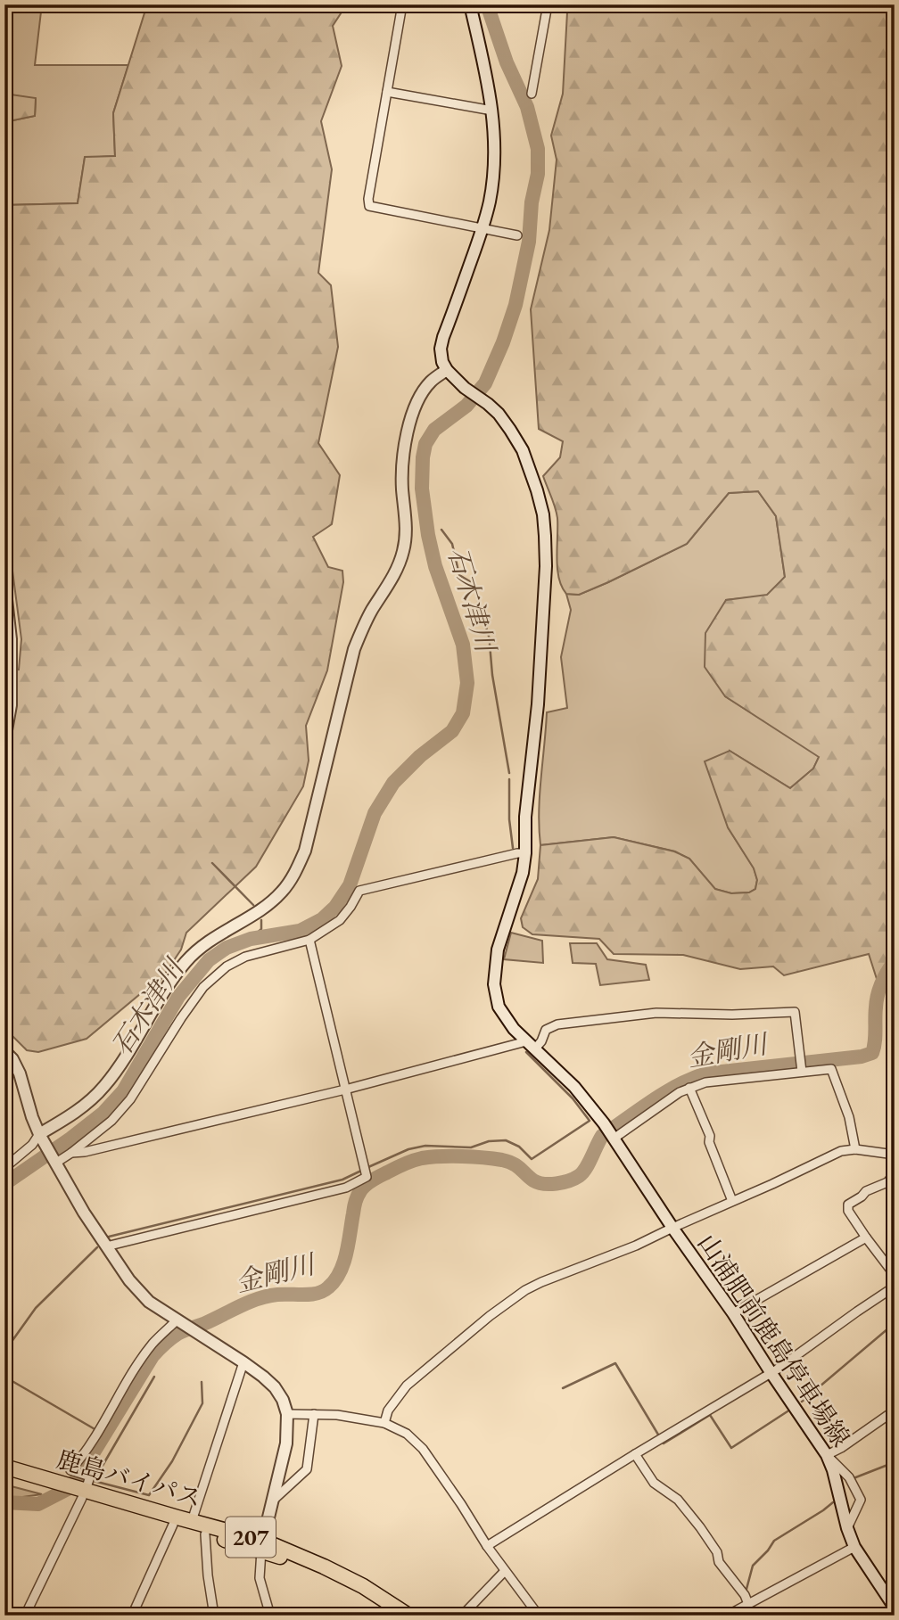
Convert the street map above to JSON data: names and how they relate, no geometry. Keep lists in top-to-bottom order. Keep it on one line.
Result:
{"streets":{"highway":["鹿島バイパス","207"],"main road":["山浦肥前鹿島停車場線"]},"water":["石木津川","金剛川"]}
